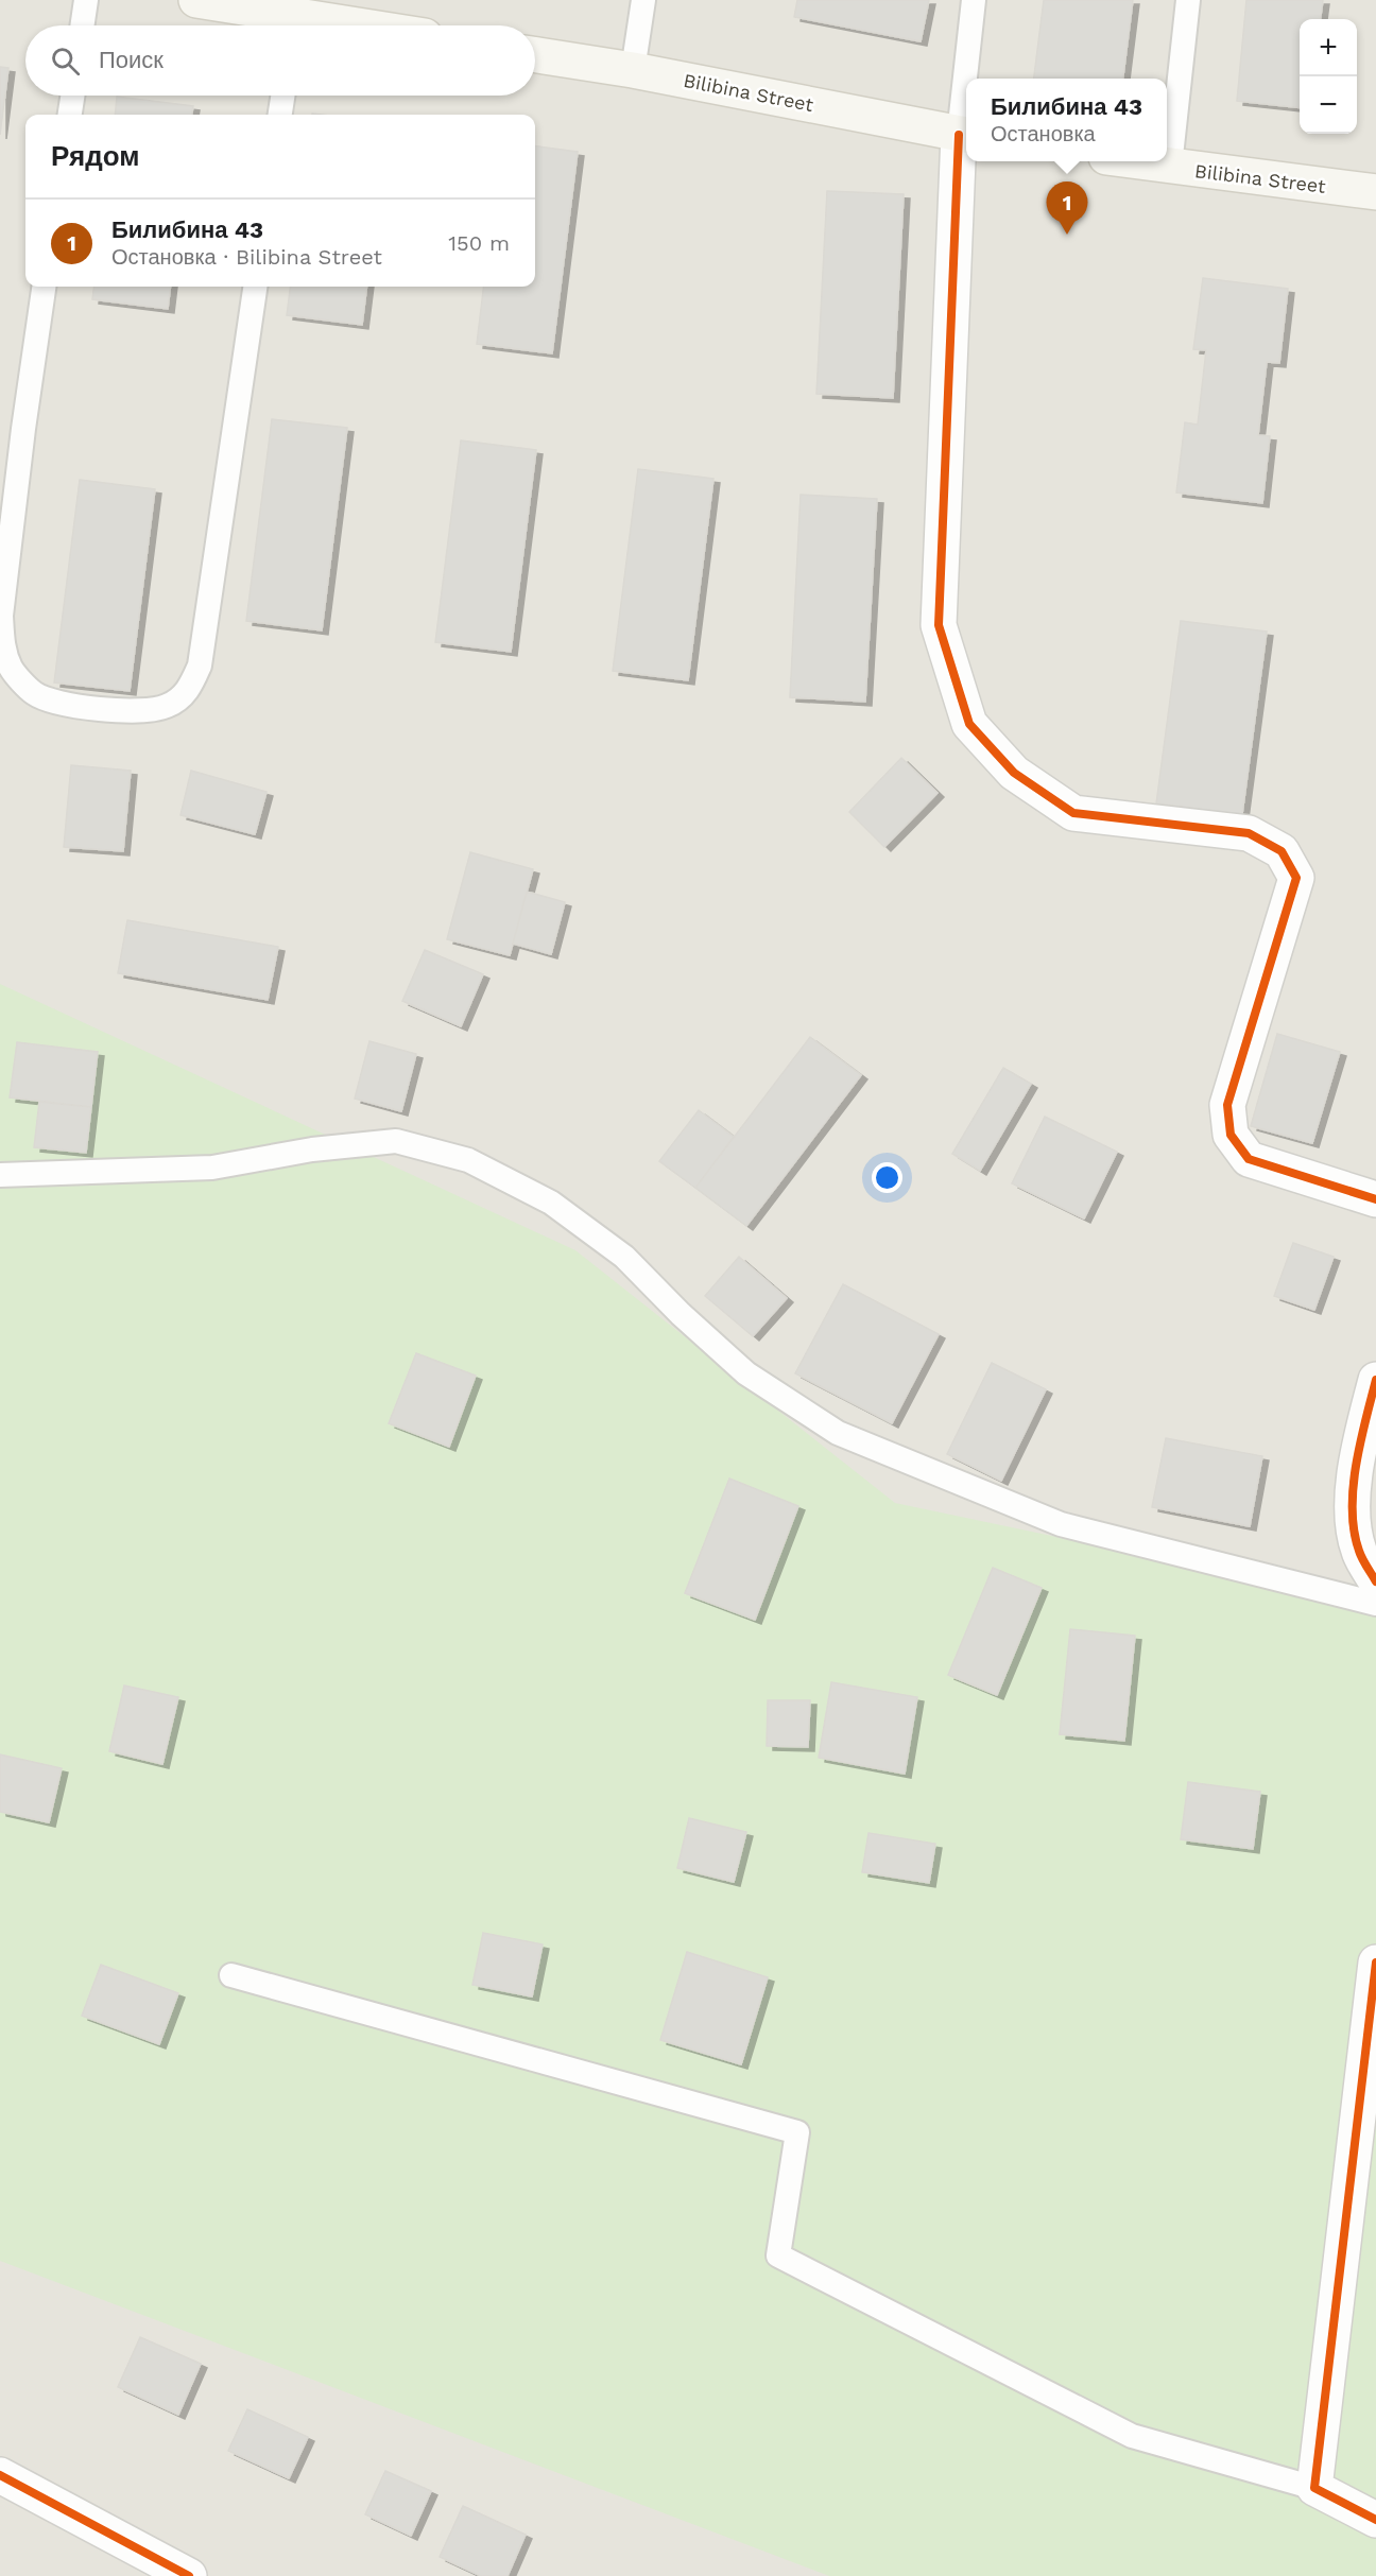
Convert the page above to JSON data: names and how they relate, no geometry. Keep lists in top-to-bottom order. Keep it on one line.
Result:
{"streets":{"main road":["Bilibina Street"]},"page":{"map_buttons":["+","−"],"search":"Поиск","popup":["Билибина 43","Остановка"],"heading":"Рядом","pins":"1","list":[{"mark":"1","name":"Билибина 43","note":"Остановка · Bilibina Street","value":"150 m"}]}}
